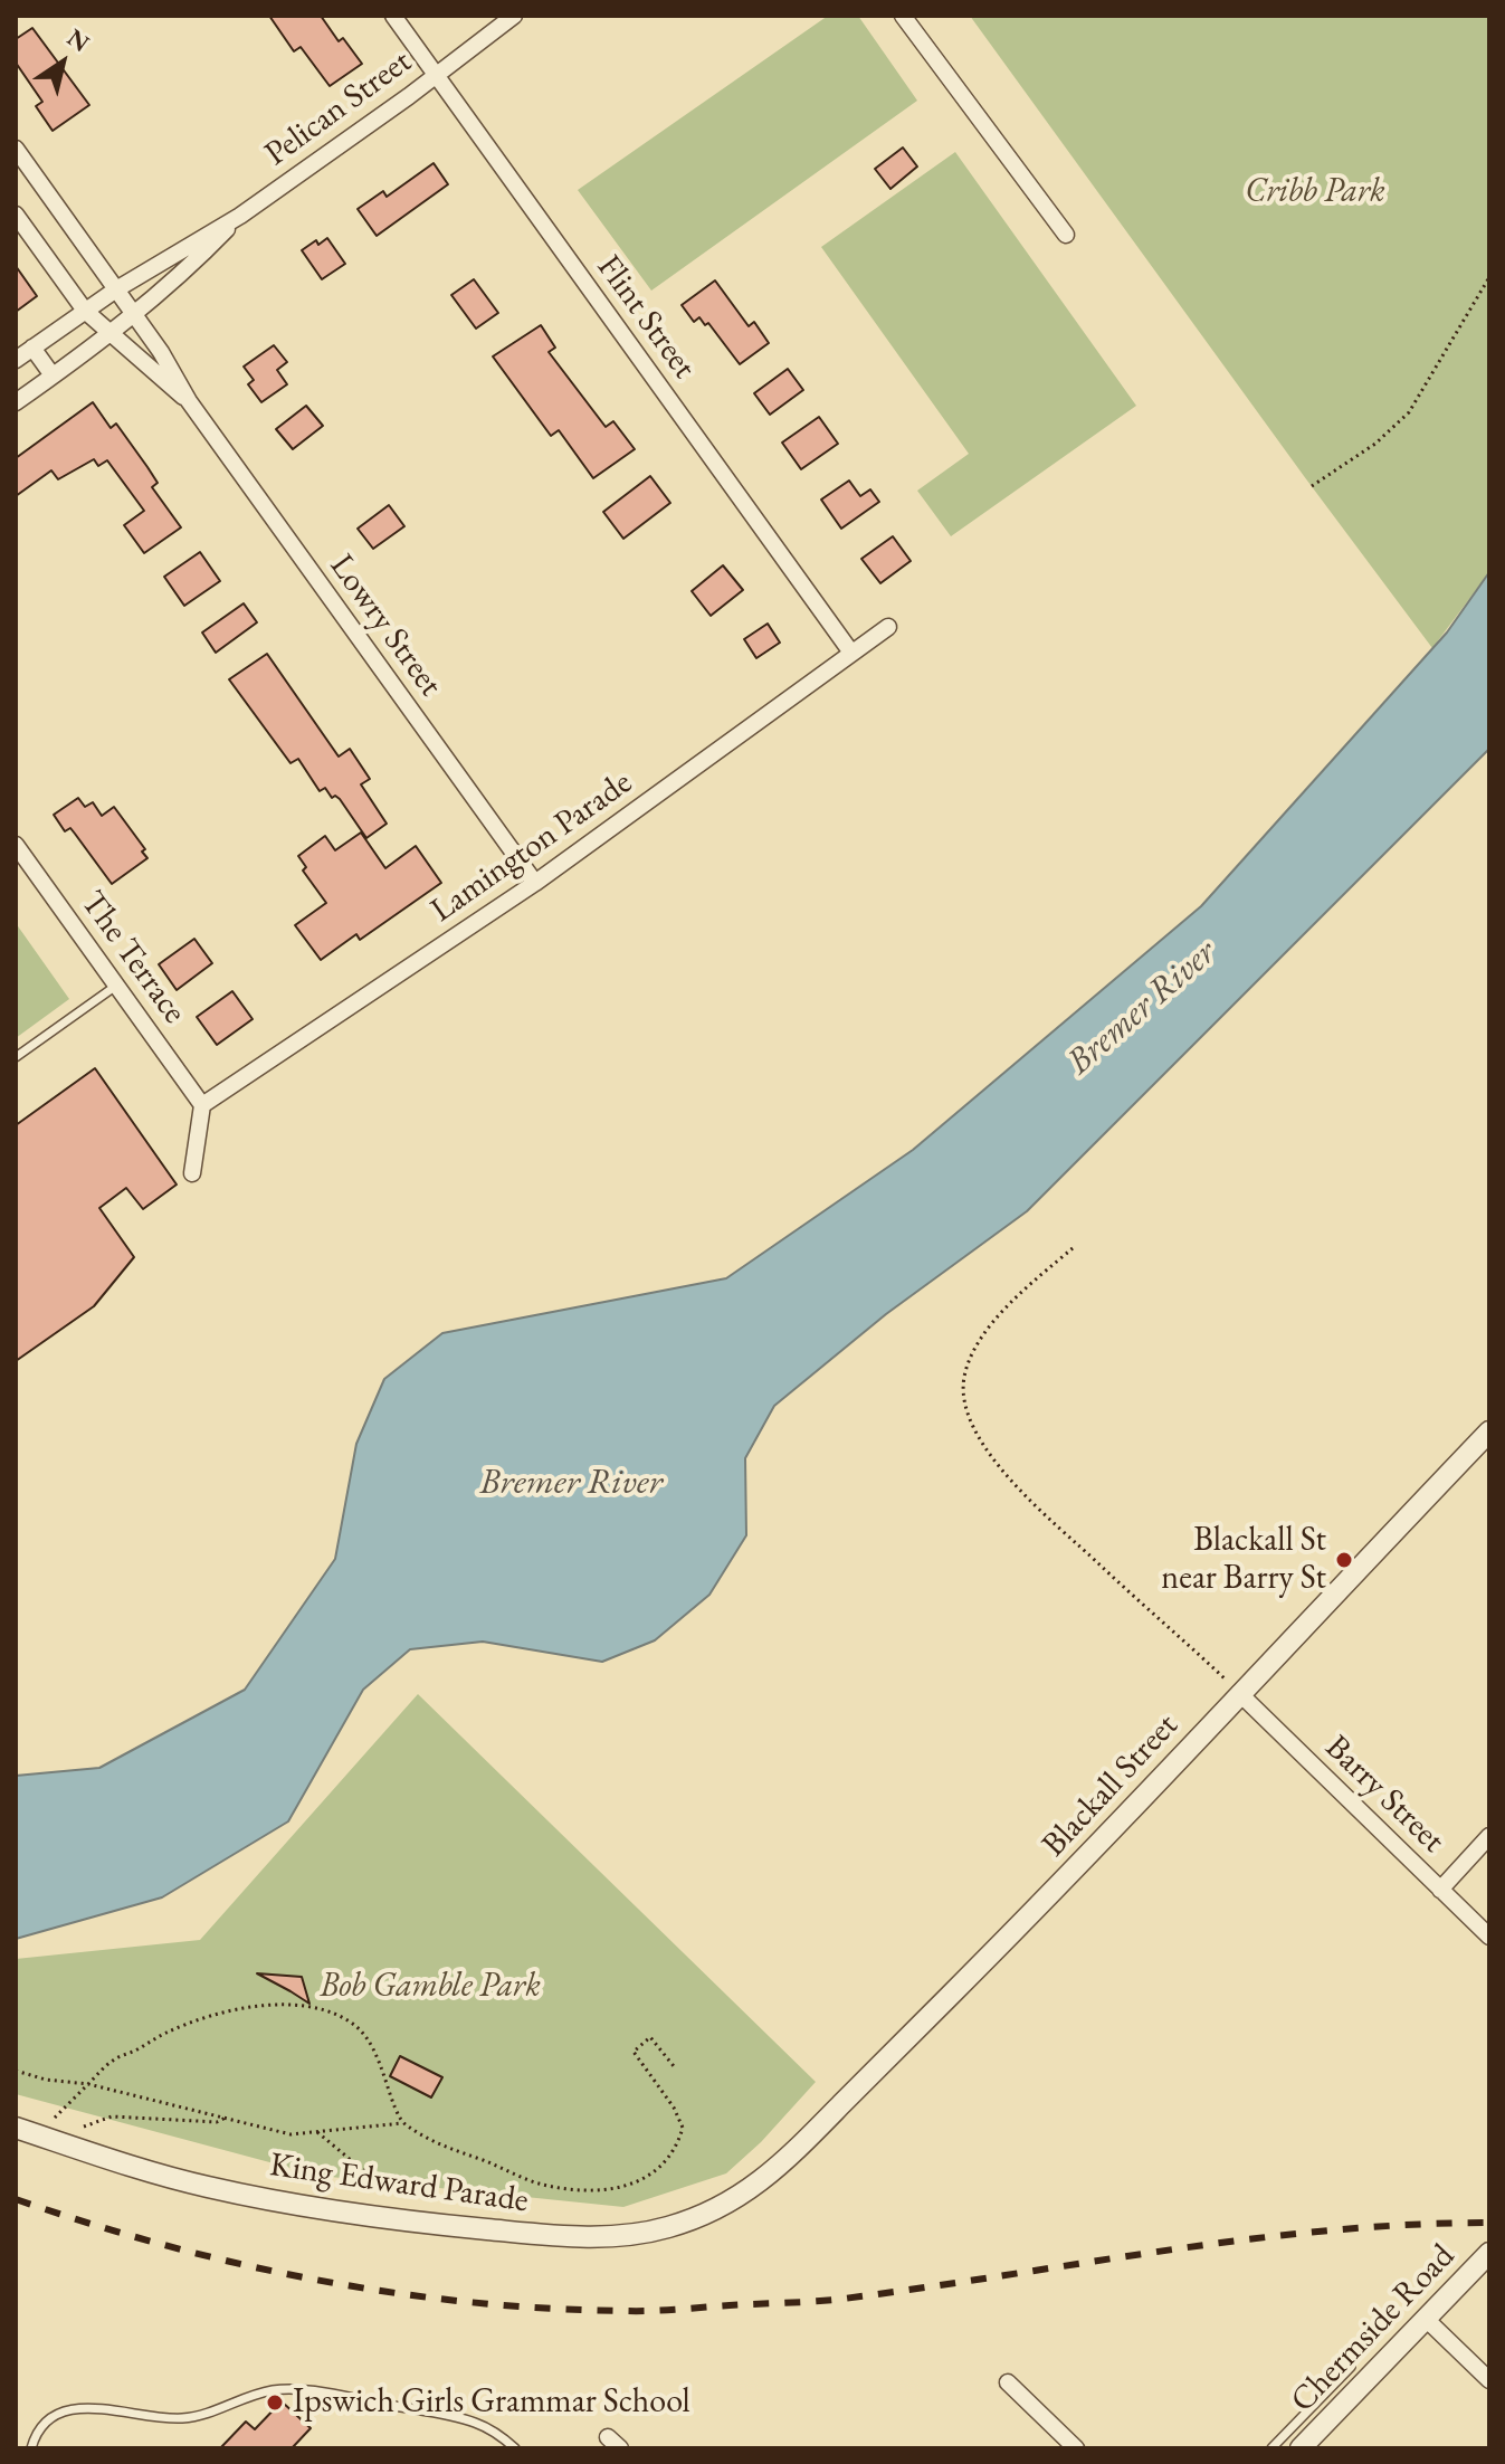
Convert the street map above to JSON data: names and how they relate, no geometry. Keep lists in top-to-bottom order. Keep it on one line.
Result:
{"streets":{"street":["Pelican Street","Flint Street","Lowry Street","Lamington Parade","The Terrace","Blackall Street","Barry Street","King Edward Parade","Chermside Road"]},"crossings":[["Pelican Street","Flint Street"],["Pelican Street","Lowry Street"],["Flint Street","Lamington Parade"],["Lowry Street","Lamington Parade"],["Lamington Parade","The Terrace"],["Blackall Street","Barry Street"],["Blackall Street","King Edward Parade"]],"water":["Bremer River"],"parks":["Cribb Park","Bob Gamble Park"],"places":["Blackall St near Barry St","Ipswich Girls Grammar School"],"north":"top right"}
